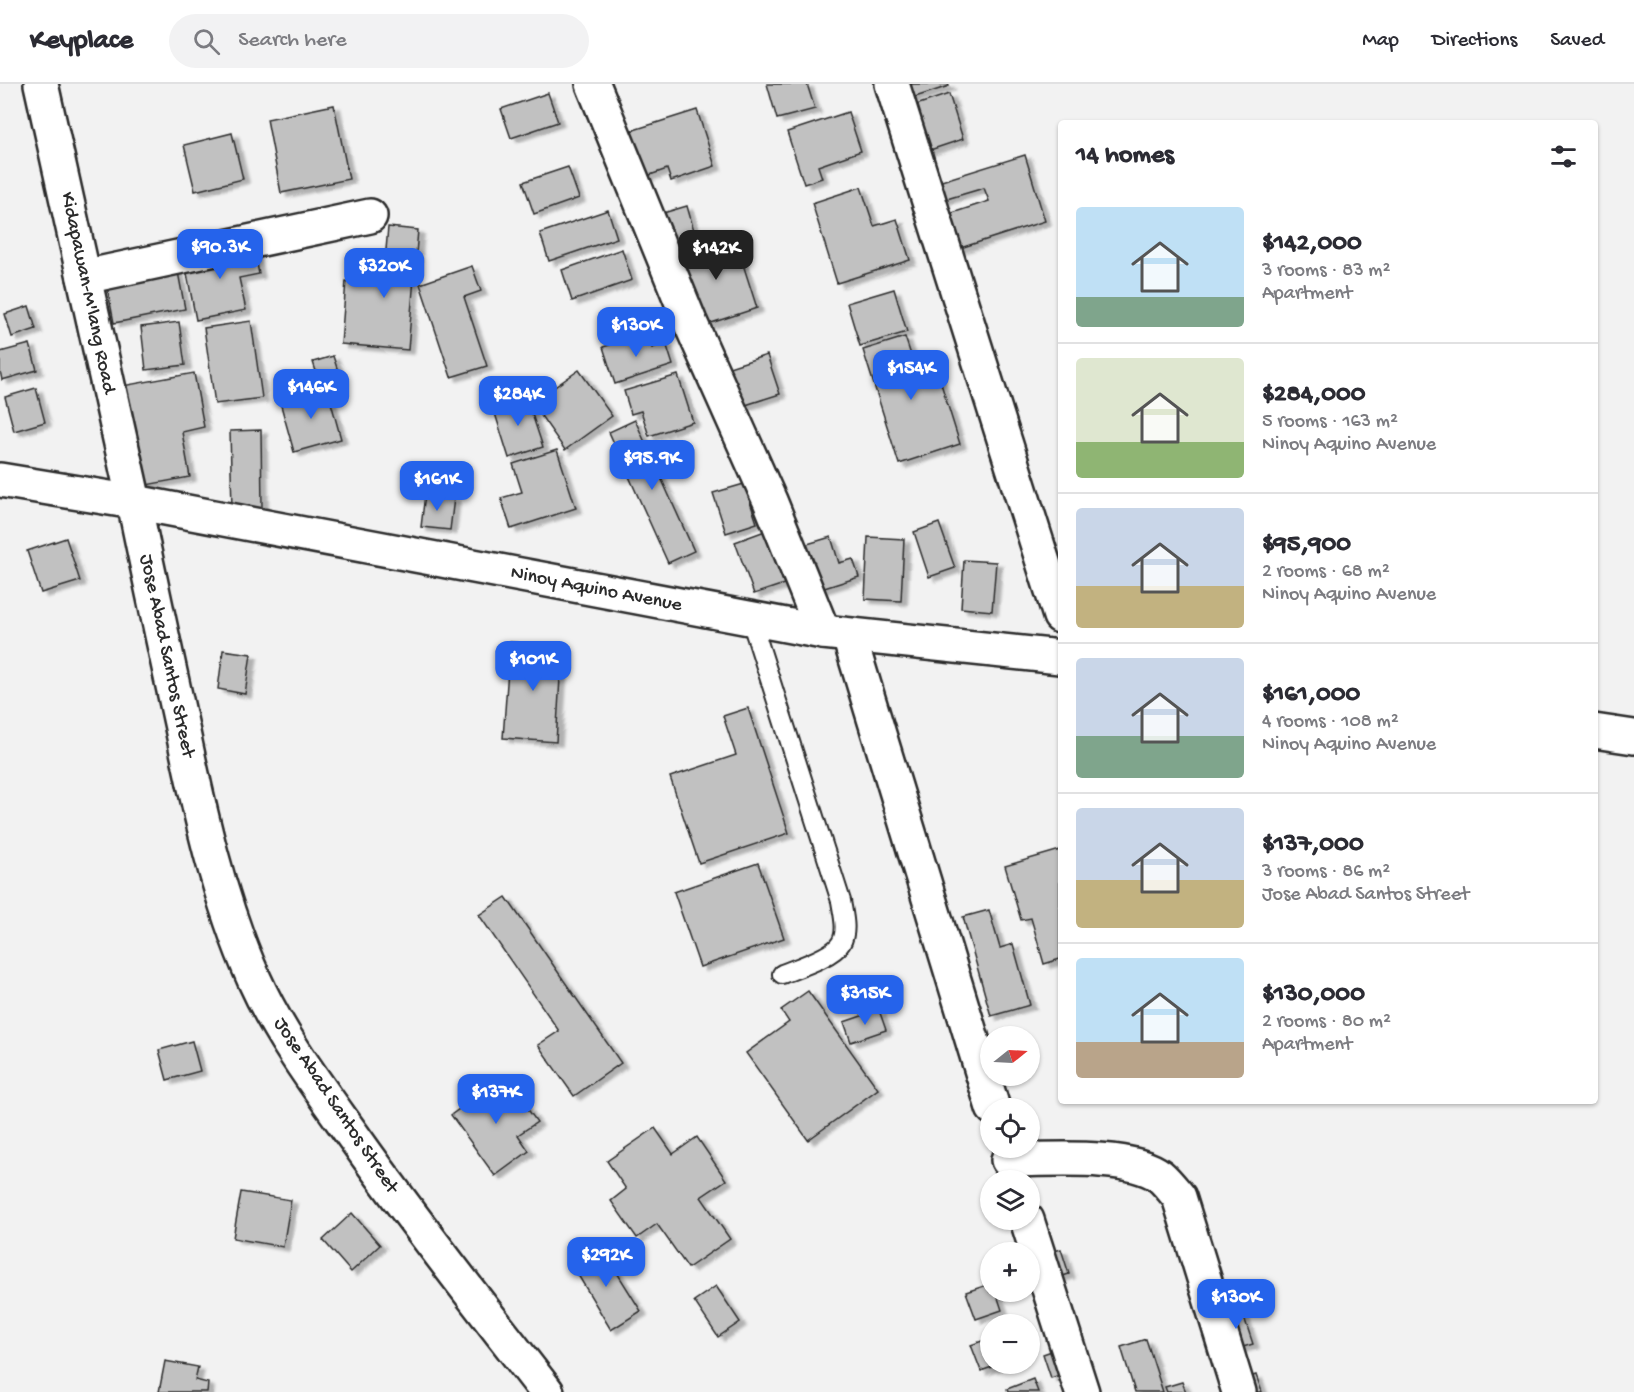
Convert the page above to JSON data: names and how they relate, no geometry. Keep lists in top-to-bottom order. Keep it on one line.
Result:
{"streets":{"main road":["Kidapawan-M'lang Road","Ninoy Aquino Avenue","Jose Abad Santos Street"]},"crossings":[["Kidapawan-M'lang Road","Ninoy Aquino Avenue"],["Kidapawan-M'lang Road","Jose Abad Santos Street"],["Ninoy Aquino Avenue","Jose Abad Santos Street"]],"north":"right","page":{"header":"Keyplace","search":"Search here","nav":["Map","Directions","Saved"],"heading":"14 homes","list":[{"name":"$142,000","note":"3 rooms · 83 m² · Apartment"},{"name":"$284,000","note":"5 rooms · 163 m² · Ninoy Aquino Avenue"},{"name":"$95,900","note":"2 rooms · 68 m² · Ninoy Aquino Avenue"},{"name":"$161,000","note":"4 rooms · 108 m² · Ninoy Aquino Avenue"},{"name":"$137,000","note":"3 rooms · 86 m² · Jose Abad Santos Street"},{"name":"$130,000","note":"2 rooms · 80 m² · Apartment"}],"price":["$90.3K","$142K","$320K","$130K","$154K","$146K","$284K","$95.9K","$161K","$101K","$315K","$137K","$292K","$130K"],"map_buttons":["+","−"]}}
